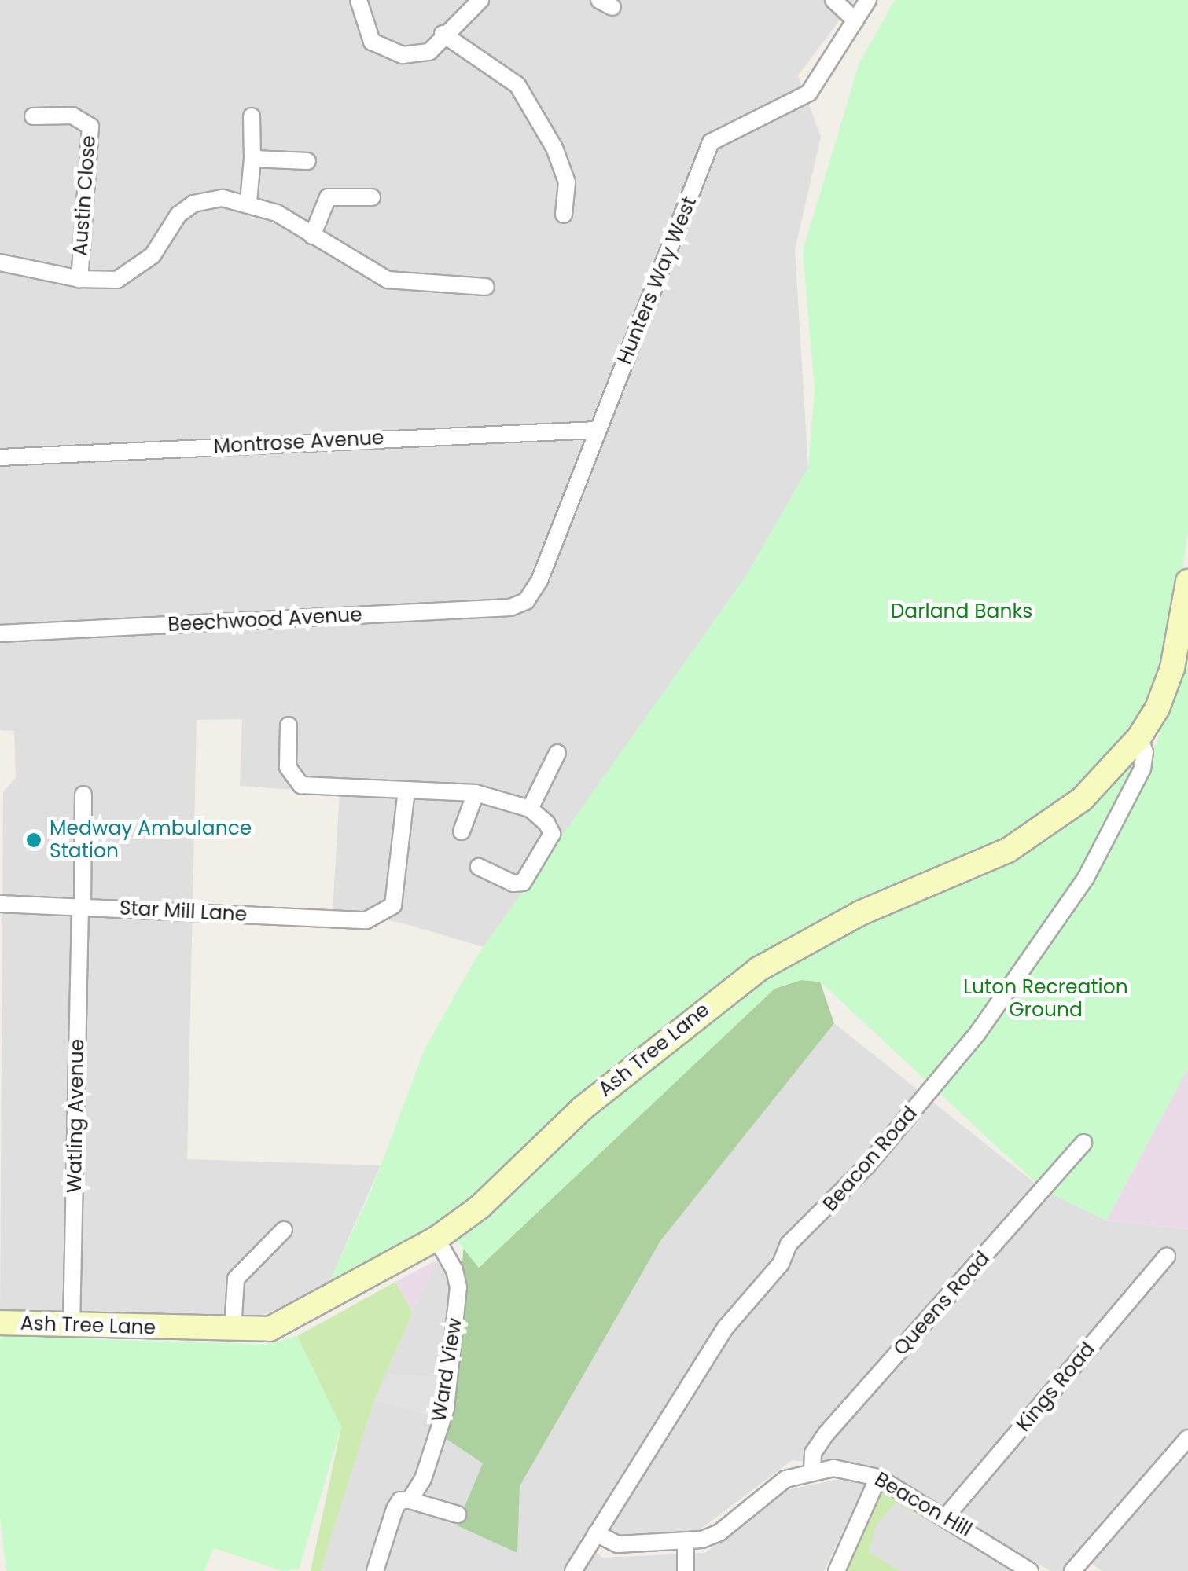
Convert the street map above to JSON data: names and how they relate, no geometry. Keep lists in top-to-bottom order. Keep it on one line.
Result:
{"streets":{"street":["Austin Close","Hunters Way West","Montrose Avenue","Beechwood Avenue","Star Mill Lane","Ash Tree Lane","Watling Avenue","Beacon Road","Queens Road","Ward View","Kings Road","Beacon Hill"]},"crossings":[["Hunters Way West","Montrose Avenue"],["Hunters Way West","Beechwood Avenue"],["Star Mill Lane","Watling Avenue"],["Ash Tree Lane","Watling Avenue"],["Ash Tree Lane","Beacon Road"],["Ash Tree Lane","Ward View"],["Beacon Road","Beacon Hill"],["Queens Road","Beacon Hill"],["Kings Road","Beacon Hill"]],"parks":["Darland Banks","Luton Recreation Ground"],"places":["Medway Ambulance Station"]}
